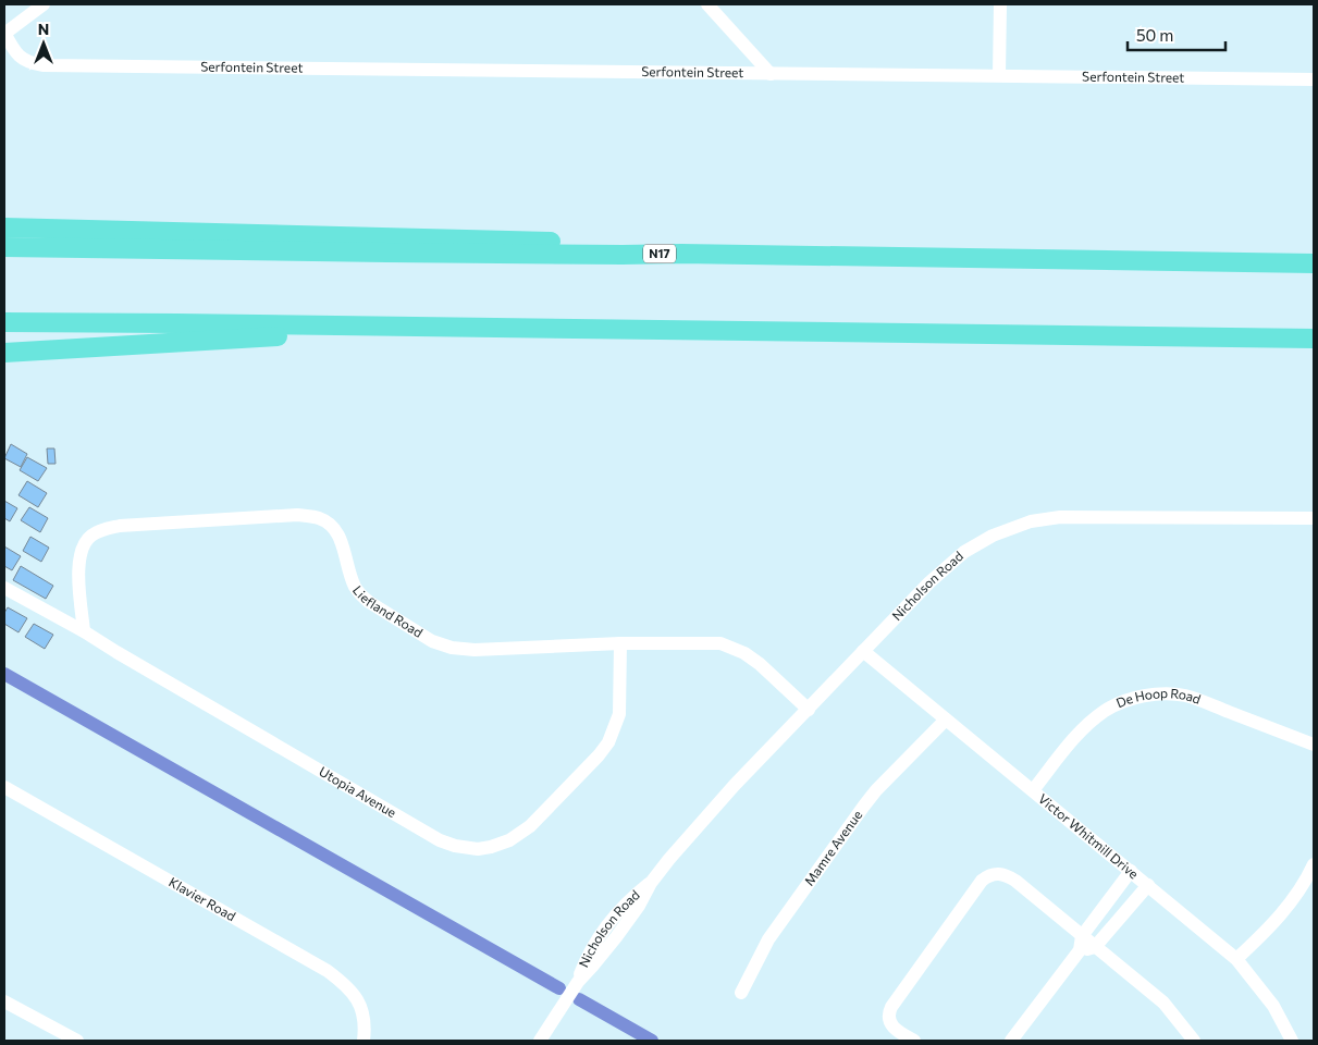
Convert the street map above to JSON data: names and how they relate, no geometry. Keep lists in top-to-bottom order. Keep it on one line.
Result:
{"streets":{"highway":["N17"],"street":["Serfontein Street","Nicholson Road","Liefland Road","De Hoop Road","Utopia Avenue","Victor Whitmill Drive","Mamre Avenue","Klavier Road"]},"crossings":[["Nicholson Road","Liefland Road"],["Nicholson Road","Victor Whitmill Drive"],["Liefland Road","Utopia Avenue"],["De Hoop Road","Victor Whitmill Drive"],["Victor Whitmill Drive","Mamre Avenue"]],"scale_bar":"50 m","north":"top"}
